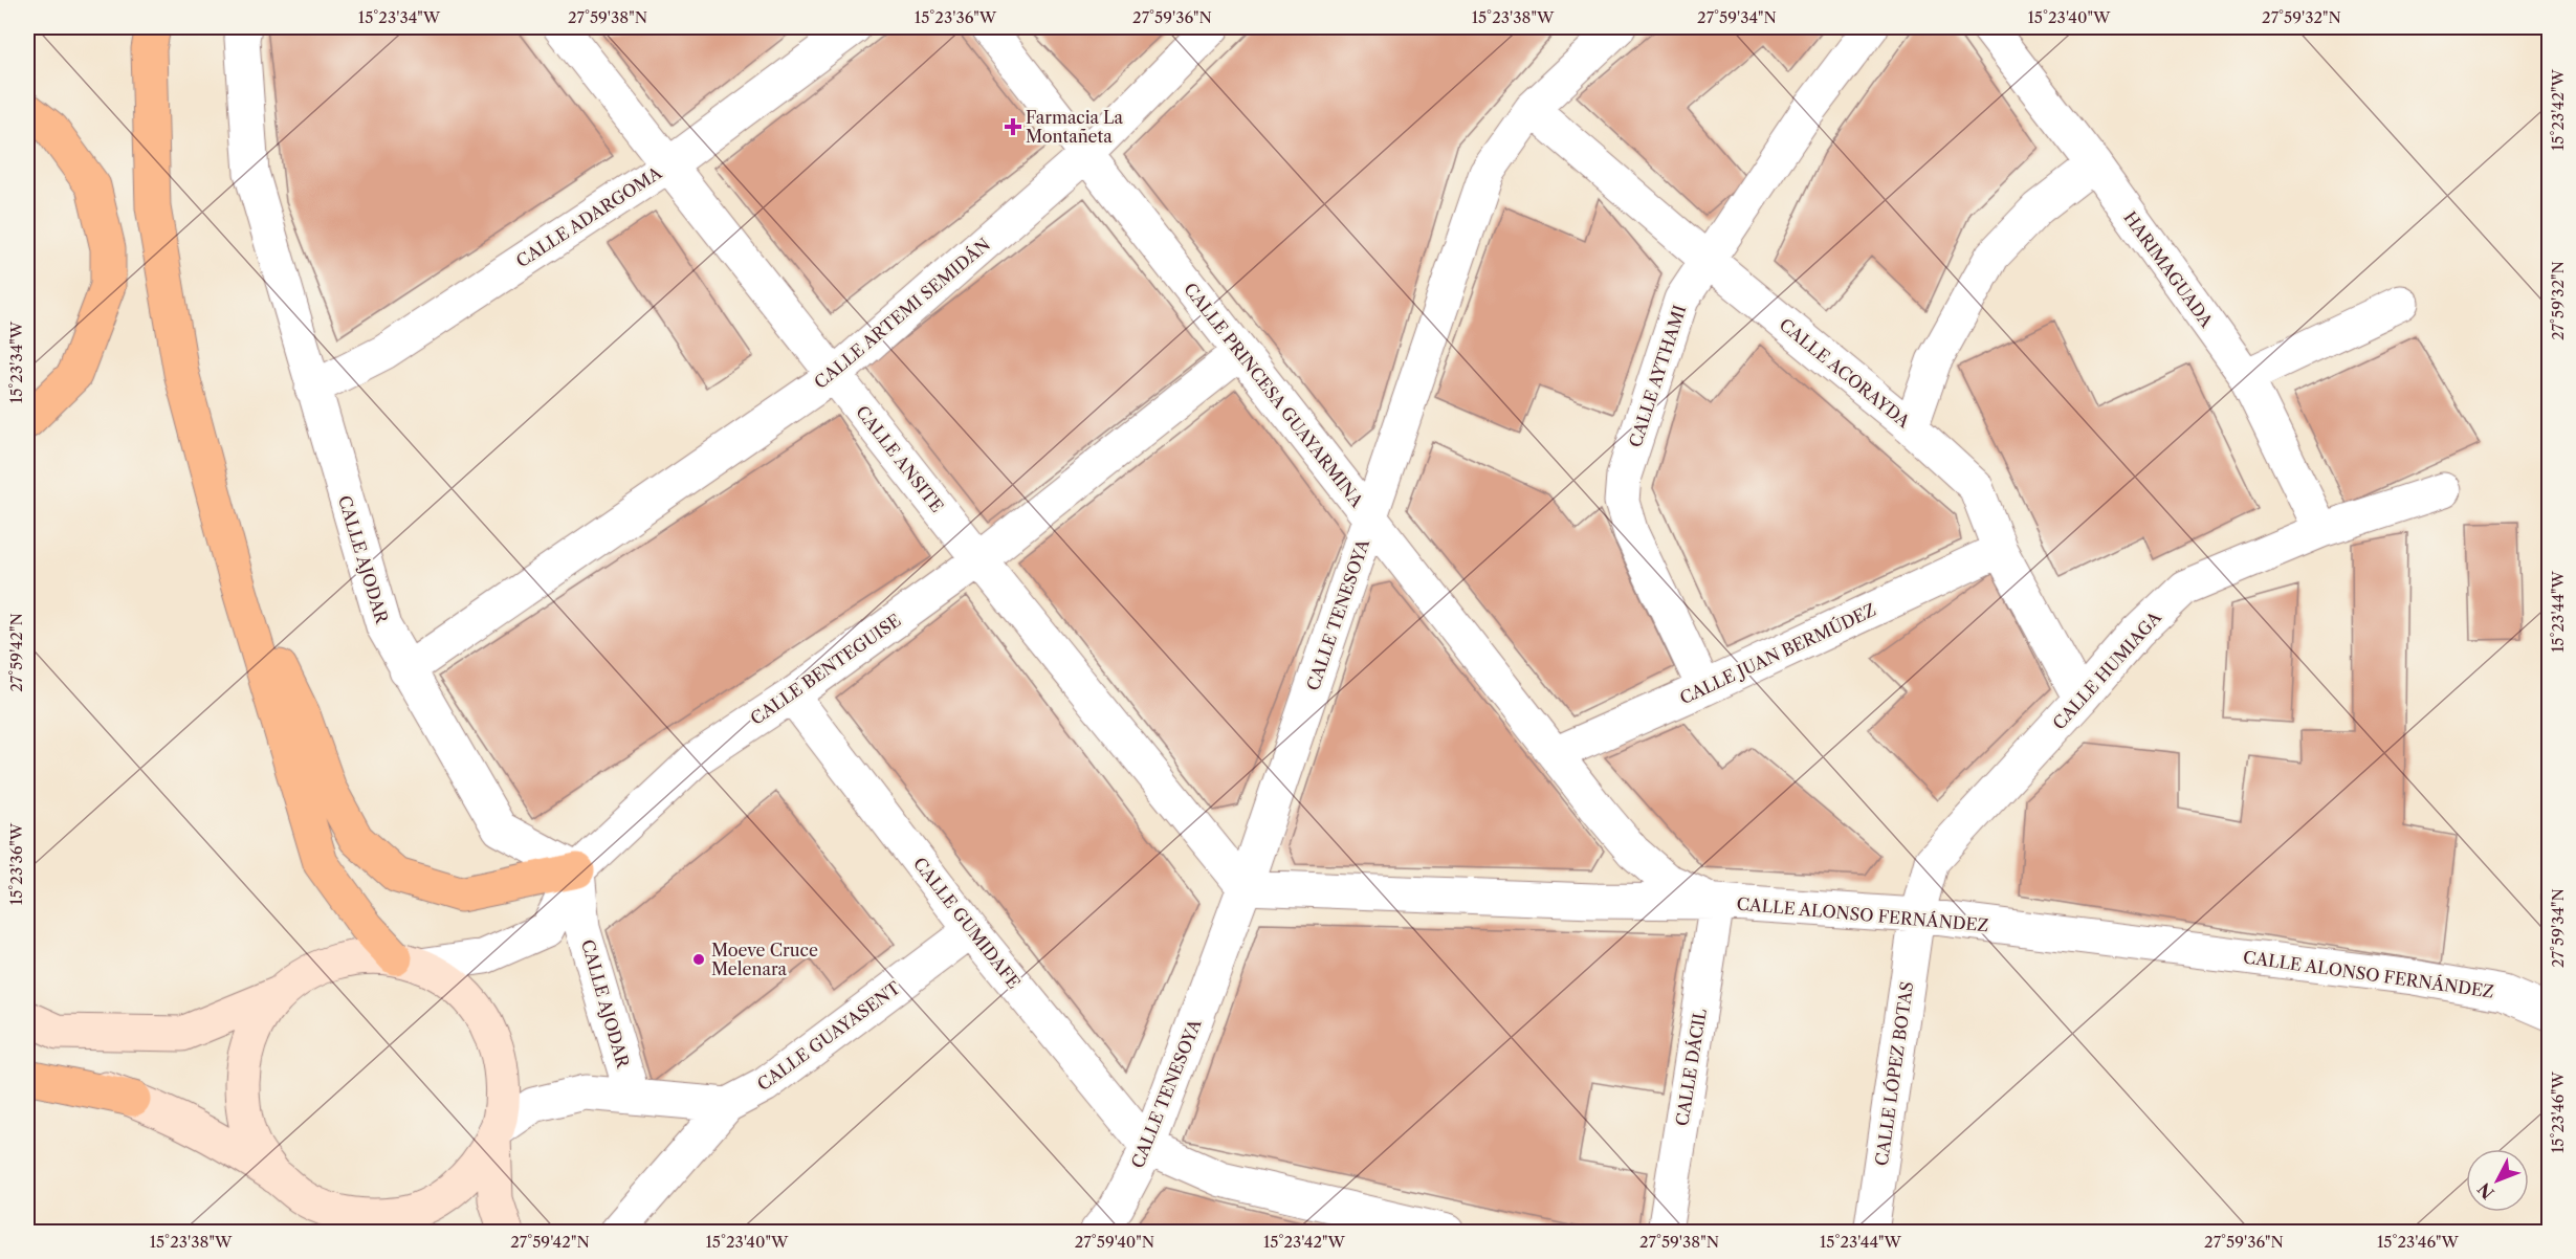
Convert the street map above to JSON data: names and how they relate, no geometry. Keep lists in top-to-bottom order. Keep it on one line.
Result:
{"streets":{"street":["CALLE ADARGOMA","HARIMAGUADA","CALLE ARTEMI SEMIDÁN","CALLE ACORAYDA","CALLE AYTHAMI","CALLE PRINCESA GUAYARMINA","CALLE ANSITE","CALLE AJODAR","CALLE TENESOYA","CALLE JUAN BERMÚDEZ","CALLE BENTEGUISE","CALLE HUMIAGA","CALLE ALONSO FERNÁNDEZ","CALLE GUMIDAFE","CALLE GUAYASENT","CALLE DÁCIL","CALLE LÓPEZ BOTAS"]},"crossings":[["CALLE ADARGOMA","CALLE ANSITE"],["CALLE ADARGOMA","CALLE AJODAR"],["HARIMAGUADA","CALLE HUMIAGA"],["CALLE ARTEMI SEMIDÁN","CALLE PRINCESA GUAYARMINA"],["CALLE ARTEMI SEMIDÁN","CALLE ANSITE"],["CALLE ARTEMI SEMIDÁN","CALLE AJODAR"],["CALLE ACORAYDA","CALLE AYTHAMI"],["CALLE ACORAYDA","CALLE TENESOYA"],["CALLE ACORAYDA","CALLE JUAN BERMÚDEZ"],["CALLE ACORAYDA","CALLE HUMIAGA"],["CALLE AYTHAMI","CALLE JUAN BERMÚDEZ"],["CALLE PRINCESA GUAYARMINA","CALLE TENESOYA"],["CALLE PRINCESA GUAYARMINA","CALLE JUAN BERMÚDEZ"],["CALLE PRINCESA GUAYARMINA","CALLE BENTEGUISE"],["CALLE PRINCESA GUAYARMINA","CALLE ALONSO FERNÁNDEZ"],["CALLE PRINCESA GUAYARMINA","CALLE DÁCIL"],["CALLE ANSITE","CALLE TENESOYA"],["CALLE ANSITE","CALLE BENTEGUISE"],["CALLE ANSITE","CALLE ALONSO FERNÁNDEZ"],["CALLE AJODAR","CALLE BENTEGUISE"],["CALLE AJODAR","CALLE GUAYASENT"],["CALLE TENESOYA","CALLE ALONSO FERNÁNDEZ"],["CALLE TENESOYA","CALLE GUMIDAFE"],["CALLE BENTEGUISE","CALLE GUMIDAFE"],["CALLE HUMIAGA","CALLE ALONSO FERNÁNDEZ"],["CALLE HUMIAGA","CALLE LÓPEZ BOTAS"],["CALLE ALONSO FERNÁNDEZ","CALLE DÁCIL"],["CALLE ALONSO FERNÁNDEZ","CALLE LÓPEZ BOTAS"],["CALLE GUMIDAFE","CALLE GUAYASENT"]],"places":{"health":["Farmacia La Montañeta"],"other":["Moeve Cruce Melenara"]},"north":"bottom left","coordinates":["15°23'34\"W","27°59'38\"N","15°23'36\"W","27°59'36\"N","15°23'38\"W","27°59'34\"N","15°23'40\"W","27°59'32\"N","15°23'42\"W","15°23'44\"W","27°59'42\"N","15°23'46\"W","27°59'40\"N"]}
